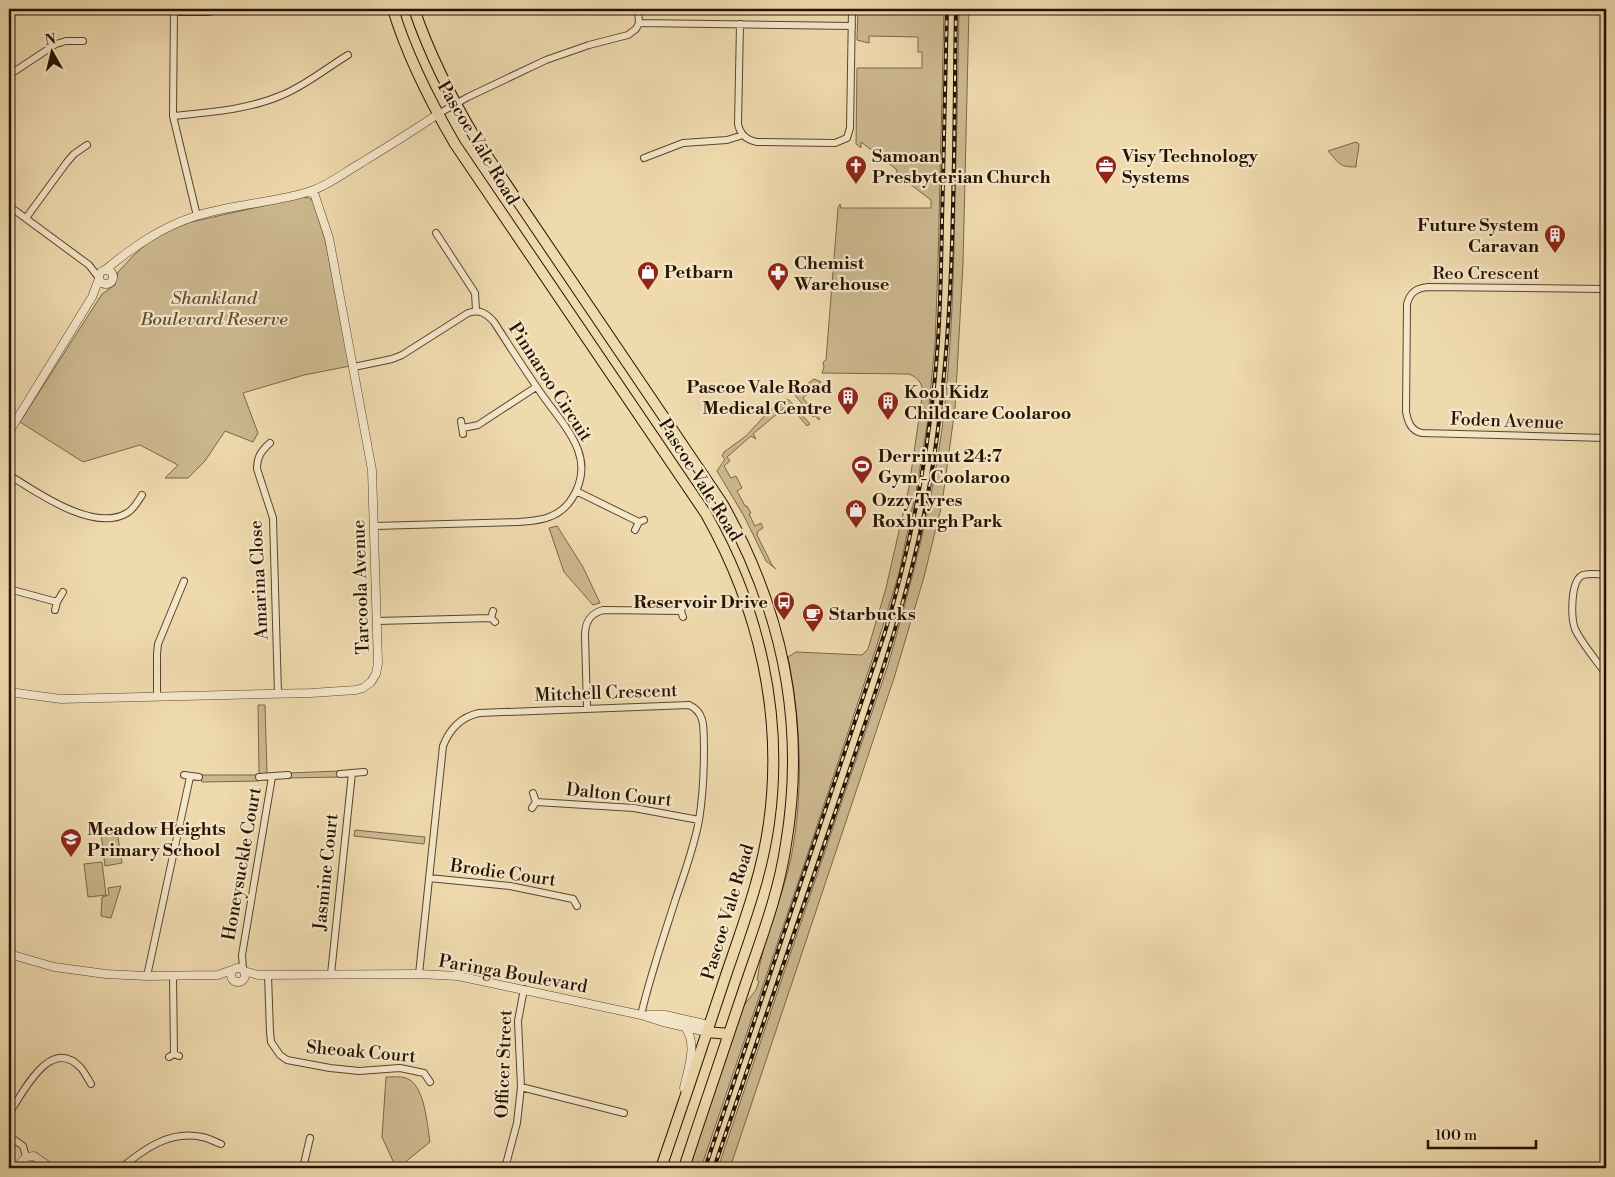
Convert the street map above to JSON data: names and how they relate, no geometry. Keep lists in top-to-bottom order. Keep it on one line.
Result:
{"streets":{"main road":["Pascoe Vale Road"],"street":["Reo Crescent","Pinnaroo Circuit","Foden Avenue","Amarina Close","Tarcoola Avenue","Mitchell Crescent","Dalton Court","Honeysuckle Court","Jasmine Court","Brodie Court","Paringa Boulevard","Sheoak Court","Officer Street"]},"crossings":[["Pascoe Vale Road","Paringa Boulevard"],["Reo Crescent","Foden Avenue"],["Pinnaroo Circuit","Tarcoola Avenue"],["Amarina Close","Tarcoola Avenue"],["Mitchell Crescent","Dalton Court"],["Mitchell Crescent","Brodie Court"],["Mitchell Crescent","Paringa Boulevard"],["Honeysuckle Court","Paringa Boulevard"],["Jasmine Court","Paringa Boulevard"],["Paringa Boulevard","Sheoak Court"],["Paringa Boulevard","Officer Street"]],"parks":["Shankland Boulevard Reserve"],"places":{"church":["Samoan Presbyterian Church"],"office":["Visy Technology Systems"],"building":["Future System Caravan","Pascoe Vale Road Medical Centre","Kool Kidz Childcare Coolaroo"],"shop":["Petbarn","Ozzy Tyres Roxburgh Park"],"pharmacy":["Chemist Warehouse"],"sports":["Derrimut 24:7 Gym - Coolaroo"],"bus stop":["Reservoir Drive"],"cafe":["Starbucks"],"school or university":["Meadow Heights Primary School"]},"scale_bar":"100 m","north":"top"}
